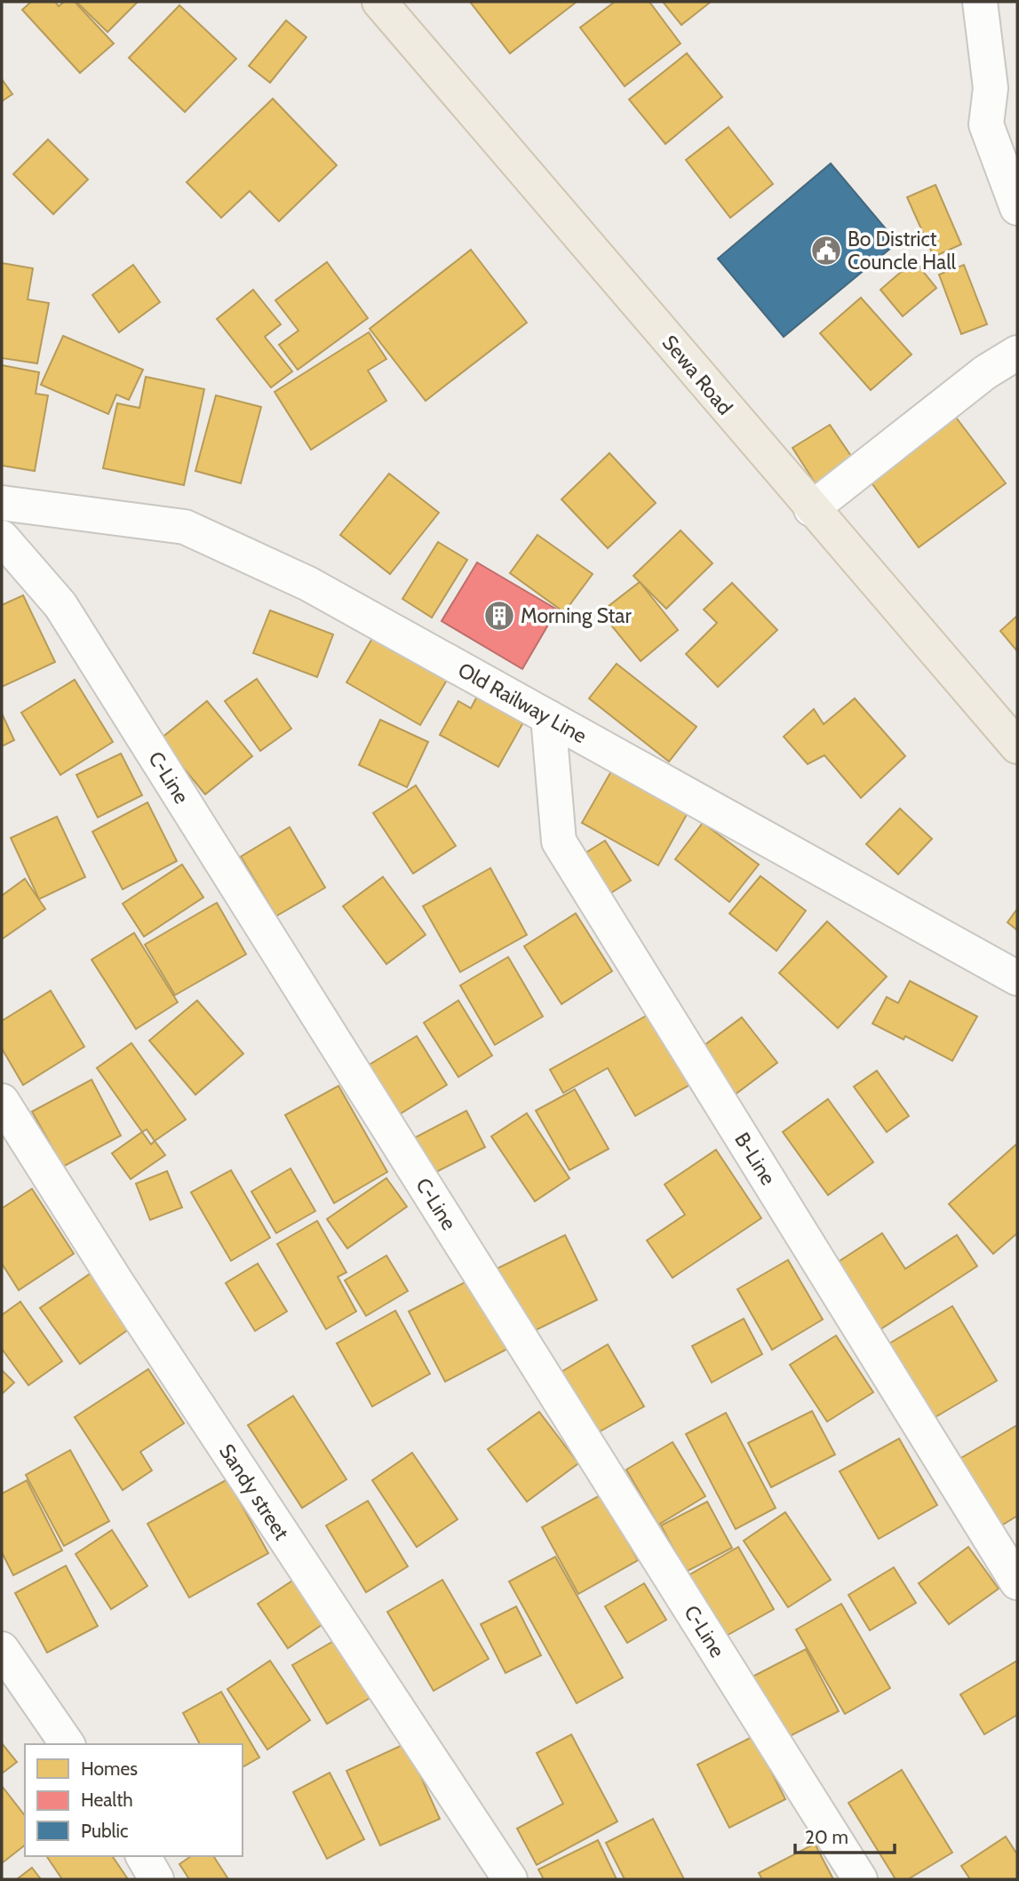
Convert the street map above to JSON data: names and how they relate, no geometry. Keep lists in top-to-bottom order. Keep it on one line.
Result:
{"streets":{"main road":["Sewa Road"],"street":["Old Railway Line","C-Line","B-Line","Sandy street"]},"crossings":[["Old Railway Line","B-Line"]],"places":{"public building":["Bo District Councle Hall"],"building":["Morning Star"]},"legend":["Homes","Health","Public"],"scale_bar":"20 m"}
